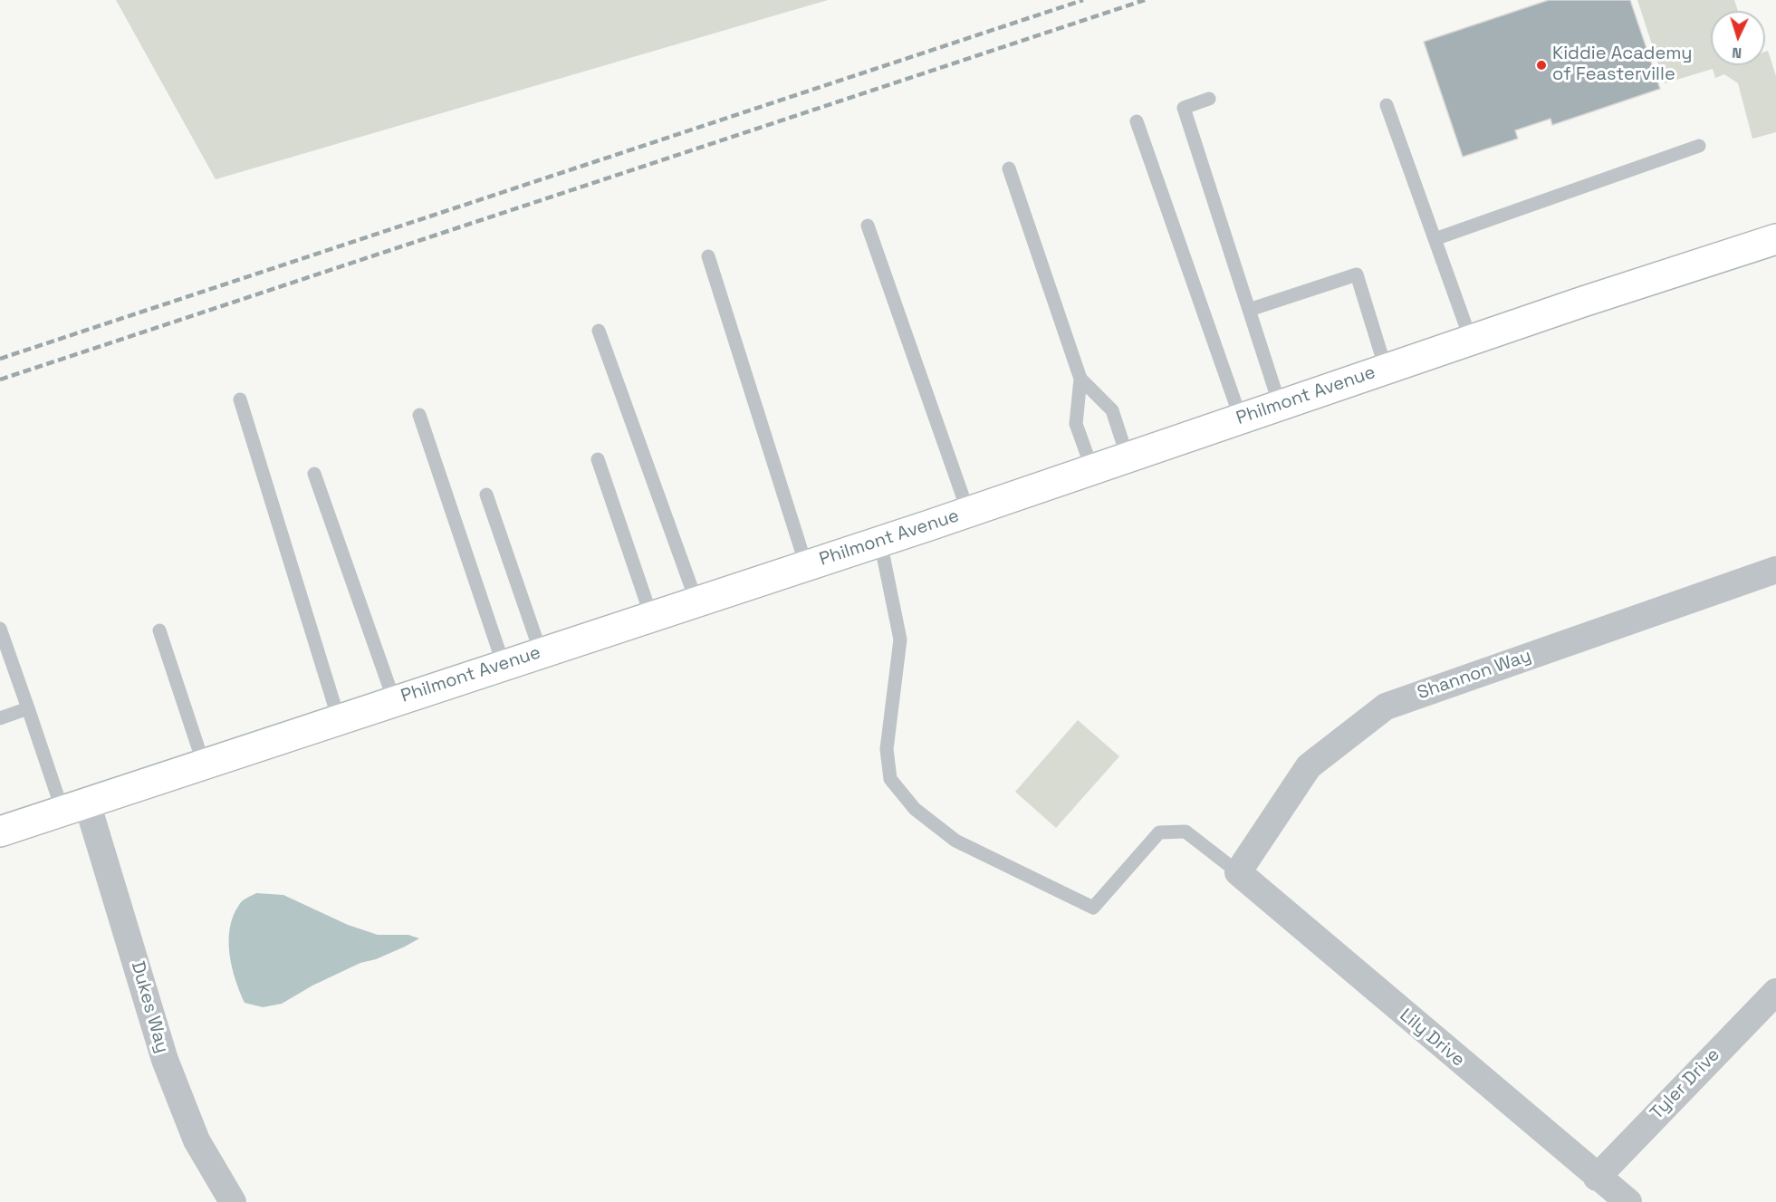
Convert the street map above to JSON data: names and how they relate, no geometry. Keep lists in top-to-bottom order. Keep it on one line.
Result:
{"streets":{"main road":["Philmont Avenue"],"street":["Shannon Way","Dukes Way","Lily Drive","Tyler Drive"]},"crossings":[["Philmont Avenue","Dukes Way"],["Shannon Way","Lily Drive"],["Lily Drive","Tyler Drive"]],"places":["Kiddie Academy of Feasterville"],"north":"bottom"}
